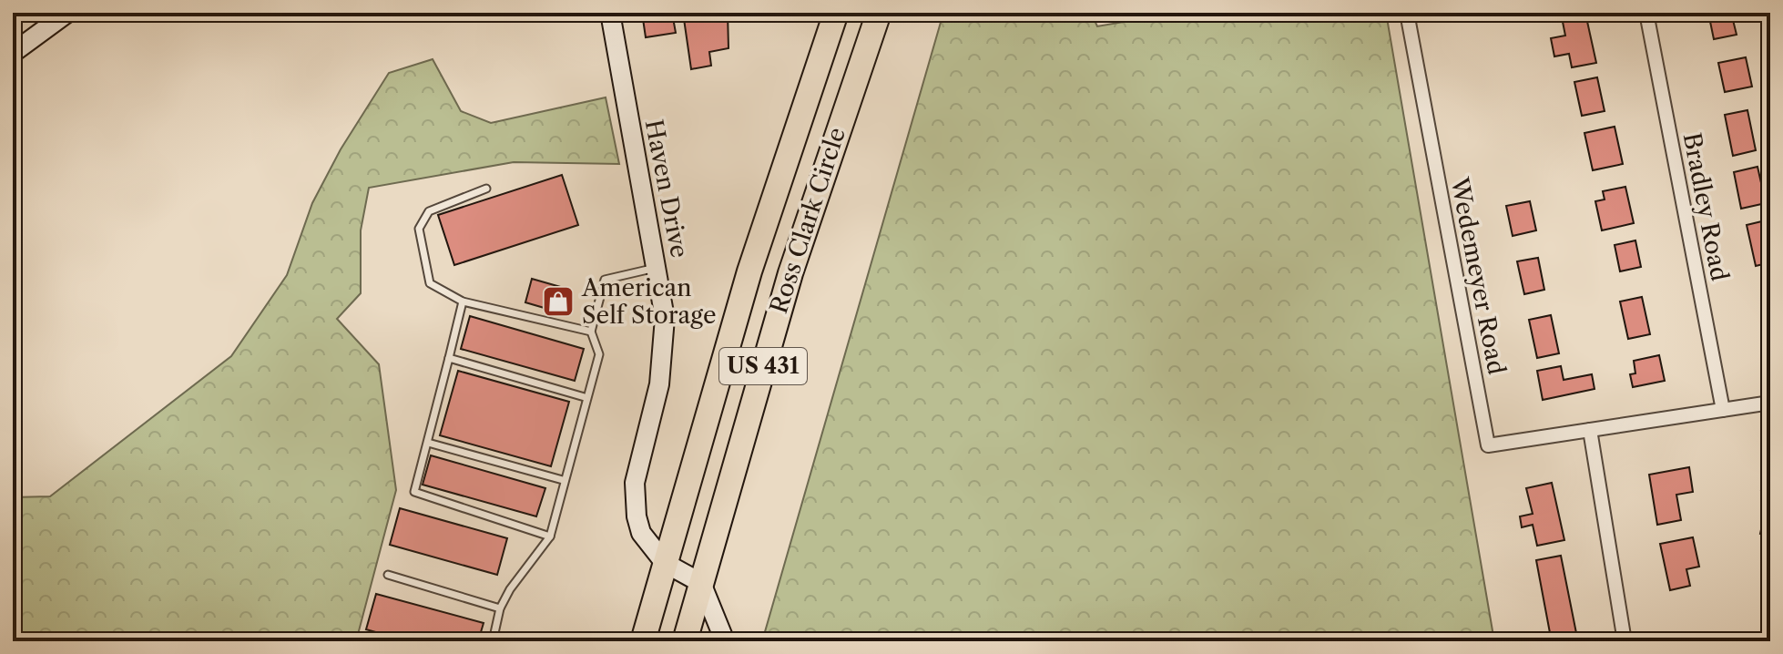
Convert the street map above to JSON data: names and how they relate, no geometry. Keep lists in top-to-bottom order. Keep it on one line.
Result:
{"streets":{"highway":["Ross Clark Circle","US 431"],"street":["Haven Drive","Bradley Road","Wedemeyer Road"]},"crossings":[["Haven Drive","Ross Clark Circle"]],"places":{"shop":["American Self Storage"]}}
